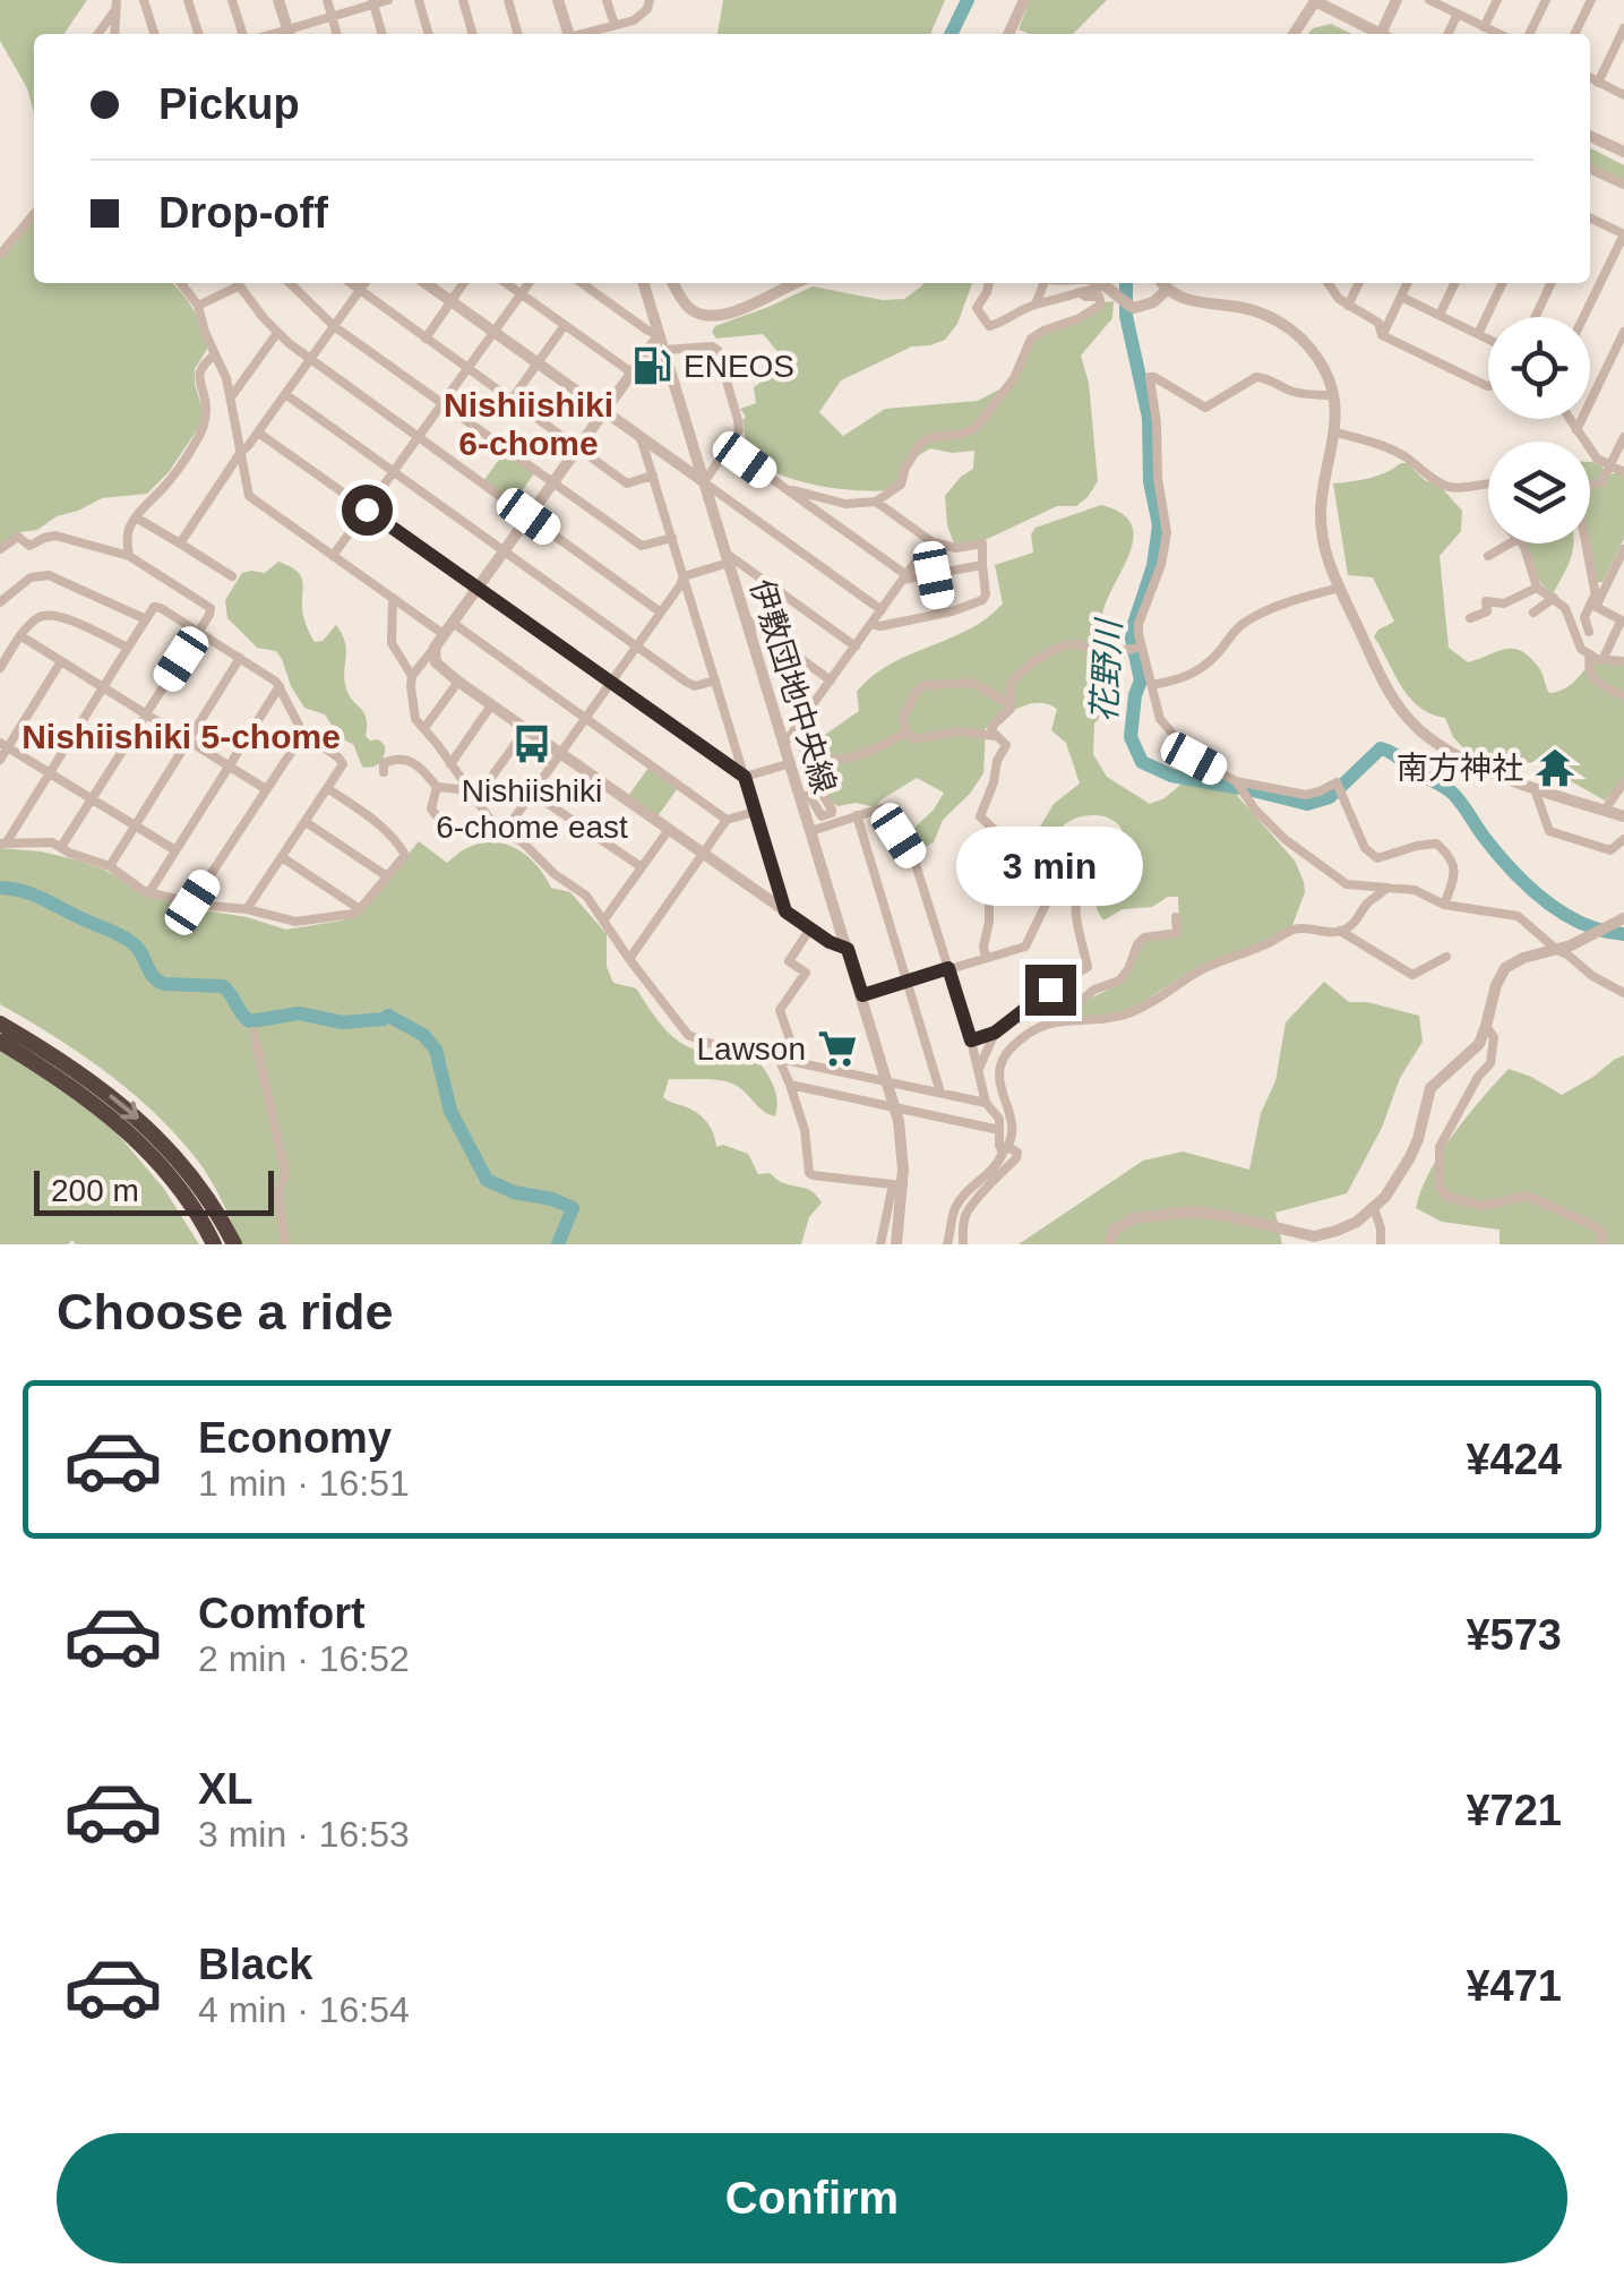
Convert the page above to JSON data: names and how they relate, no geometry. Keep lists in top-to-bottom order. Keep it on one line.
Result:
{"streets":{"street":["伊敷団地中央線"]},"districts":["Nishiishiki 6-chome","Nishiishiki 5-chome"],"water":["花野川"],"places":{"fuel station":["ENEOS"],"bus stop":["Nishiishiki 6-chome east"],"temple":["南方神社"],"supermarket":["Lawson"]},"scale_bar":"200 m","page":{"banner":["Pickup","Drop-off"],"bubble":"3 min","scale":"200 m","heading":"Choose a ride","list":[{"name":"Economy","note":"1 min · 16:51","value":"¥424"},{"name":"Comfort","note":"2 min · 16:52","value":"¥573"},{"name":"XL","note":"3 min · 16:53","value":"¥721"},{"name":"Black","note":"4 min · 16:54","value":"¥471"}],"buttons":"Confirm"}}
